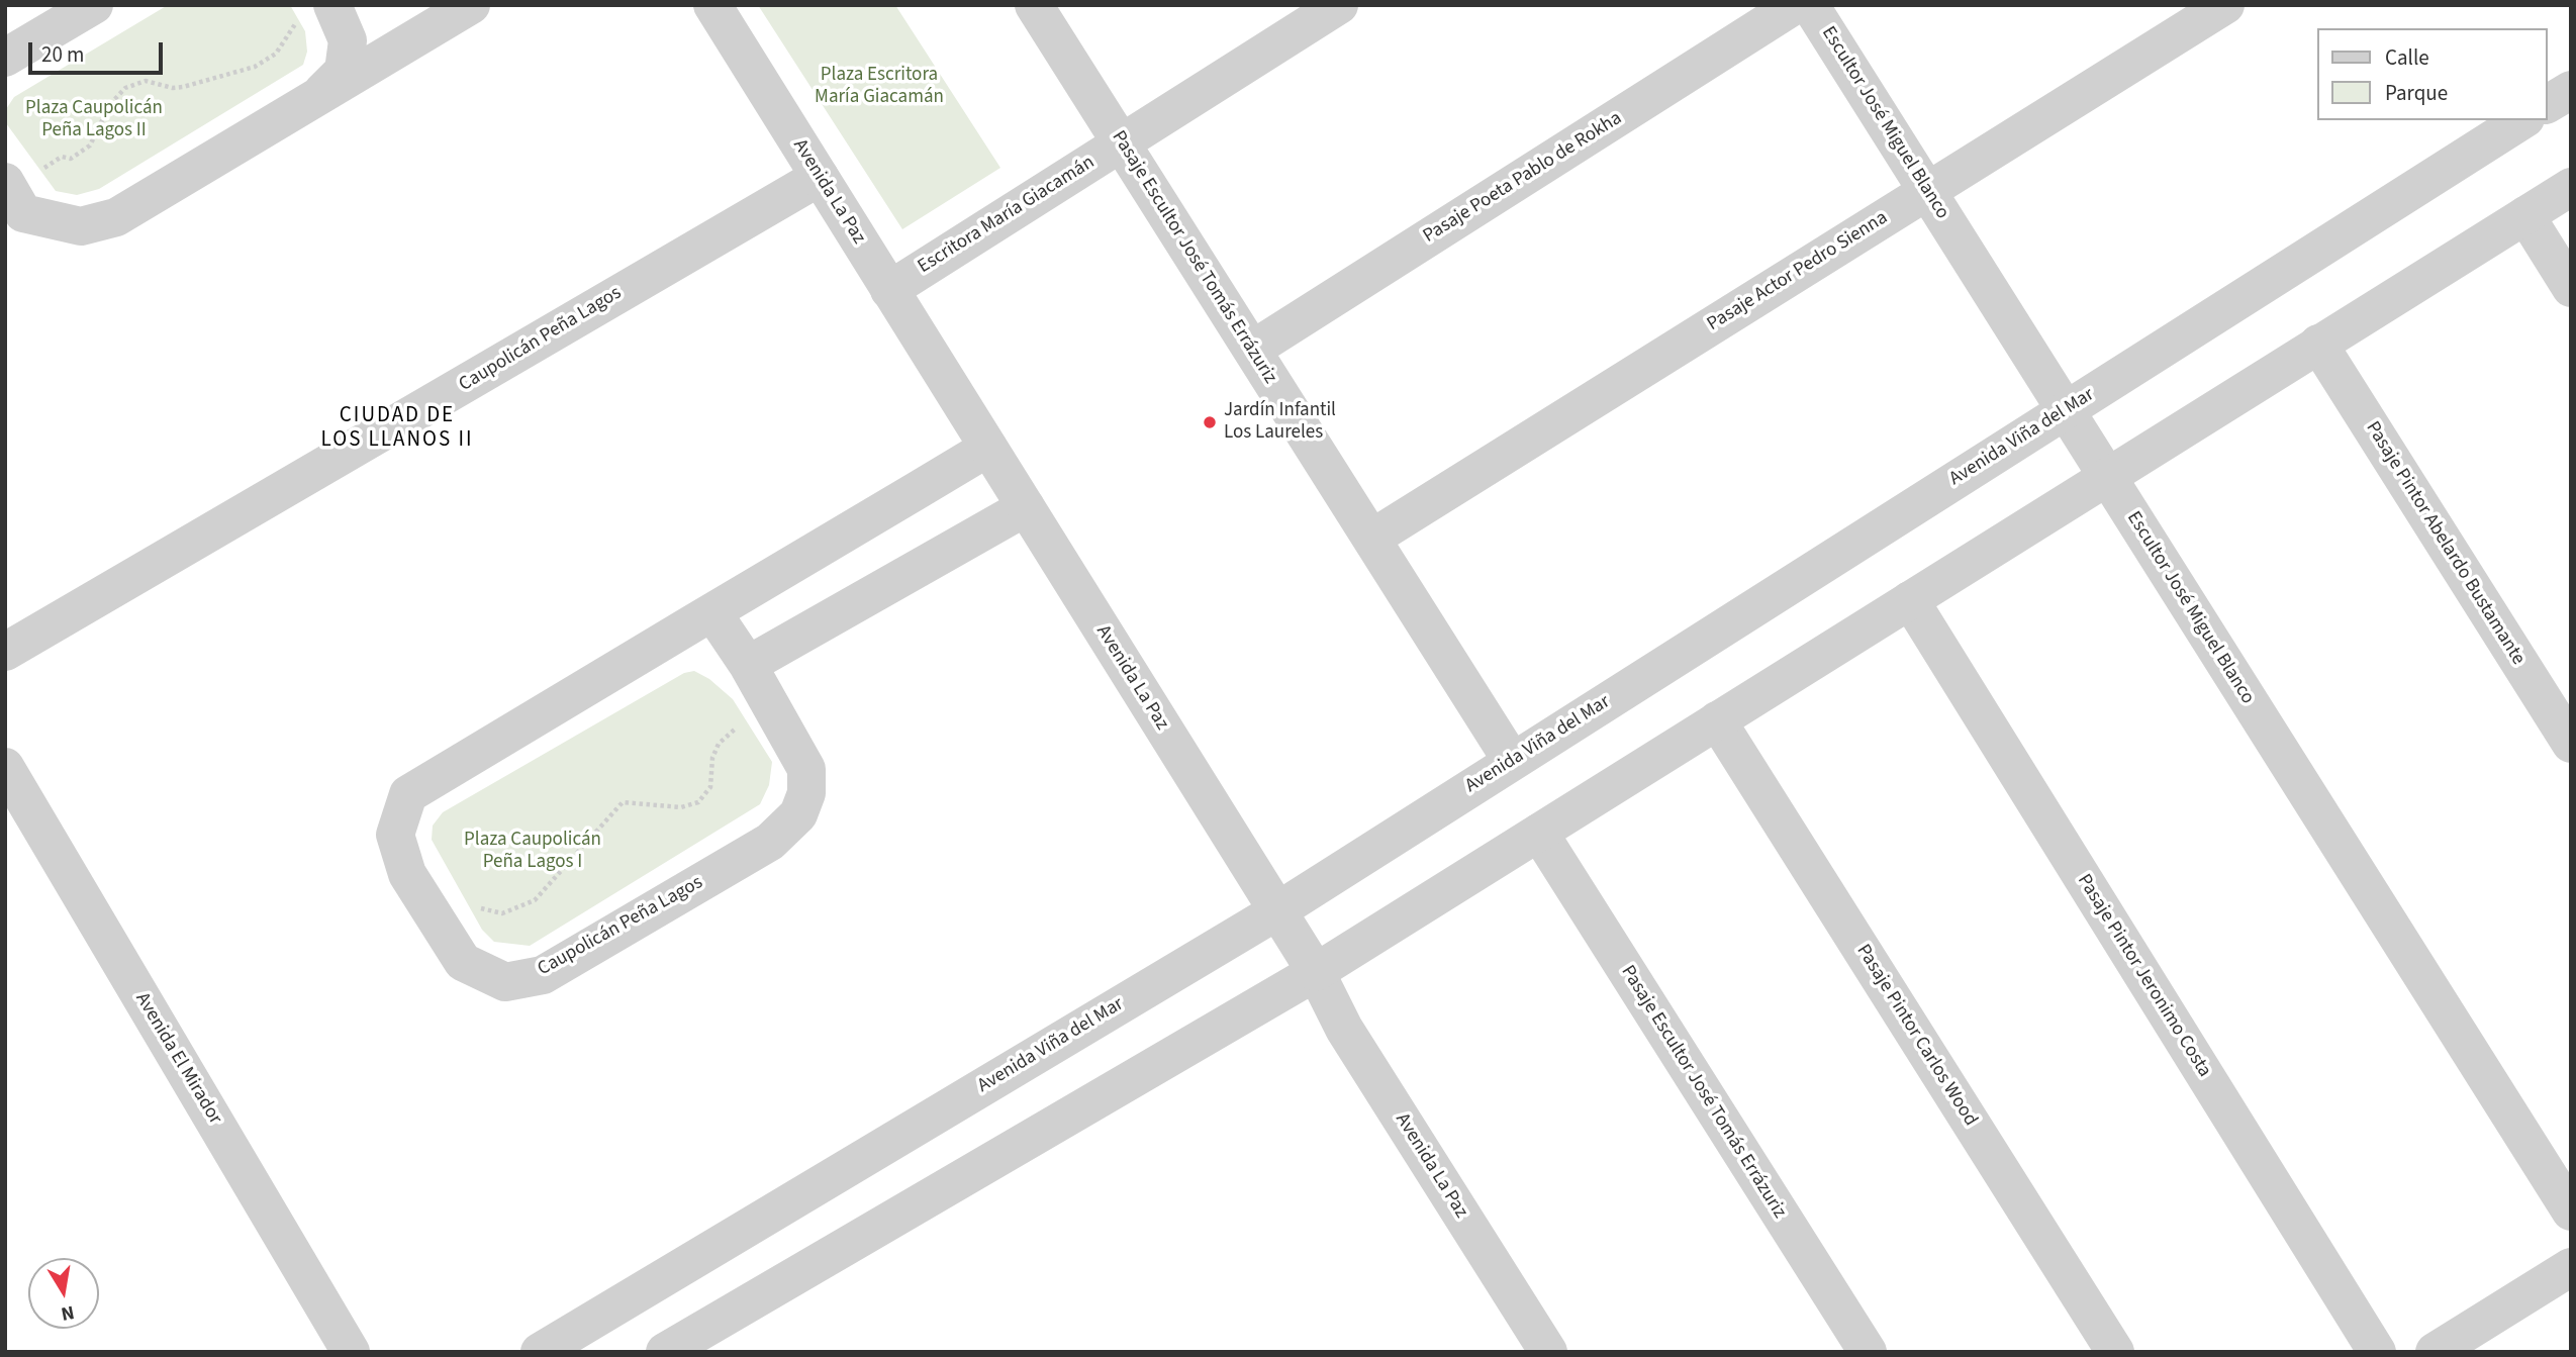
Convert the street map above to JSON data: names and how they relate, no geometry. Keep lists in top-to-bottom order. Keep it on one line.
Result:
{"streets":{"street":["Escultor José Miguel Blanco","Pasaje Poeta Pablo de Rokha","Avenida La Paz","Escritora María Giacamán","Pasaje Escultor José Tomás Errázuriz","Pasaje Actor Pedro Sienna","Caupolicán Peña Lagos","Avenida Viña del Mar","Pasaje Pintor Abelardo Bustamante","Pasaje Pintor Jeronimo Costa","Pasaje Pintor Carlos Wood","Avenida El Mirador"]},"crossings":[["Escultor José Miguel Blanco","Pasaje Actor Pedro Sienna"],["Escultor José Miguel Blanco","Avenida Viña del Mar"],["Pasaje Poeta Pablo de Rokha","Pasaje Escultor José Tomás Errázuriz"],["Avenida La Paz","Escritora María Giacamán"],["Avenida La Paz","Caupolicán Peña Lagos"],["Avenida La Paz","Avenida Viña del Mar"],["Escritora María Giacamán","Pasaje Escultor José Tomás Errázuriz"],["Pasaje Escultor José Tomás Errázuriz","Pasaje Actor Pedro Sienna"],["Pasaje Escultor José Tomás Errázuriz","Avenida Viña del Mar"]],"districts":["CIUDAD DE LOS LLANOS II"],"parks":["Plaza Escritora María Giacamán","Plaza Caupolicán Peña Lagos II","Plaza Caupolicán Peña Lagos I"],"places":["Jardín Infantil Los Laureles"],"legend":["Calle","Parque"],"scale_bar":"20 m","north":"bottom"}
